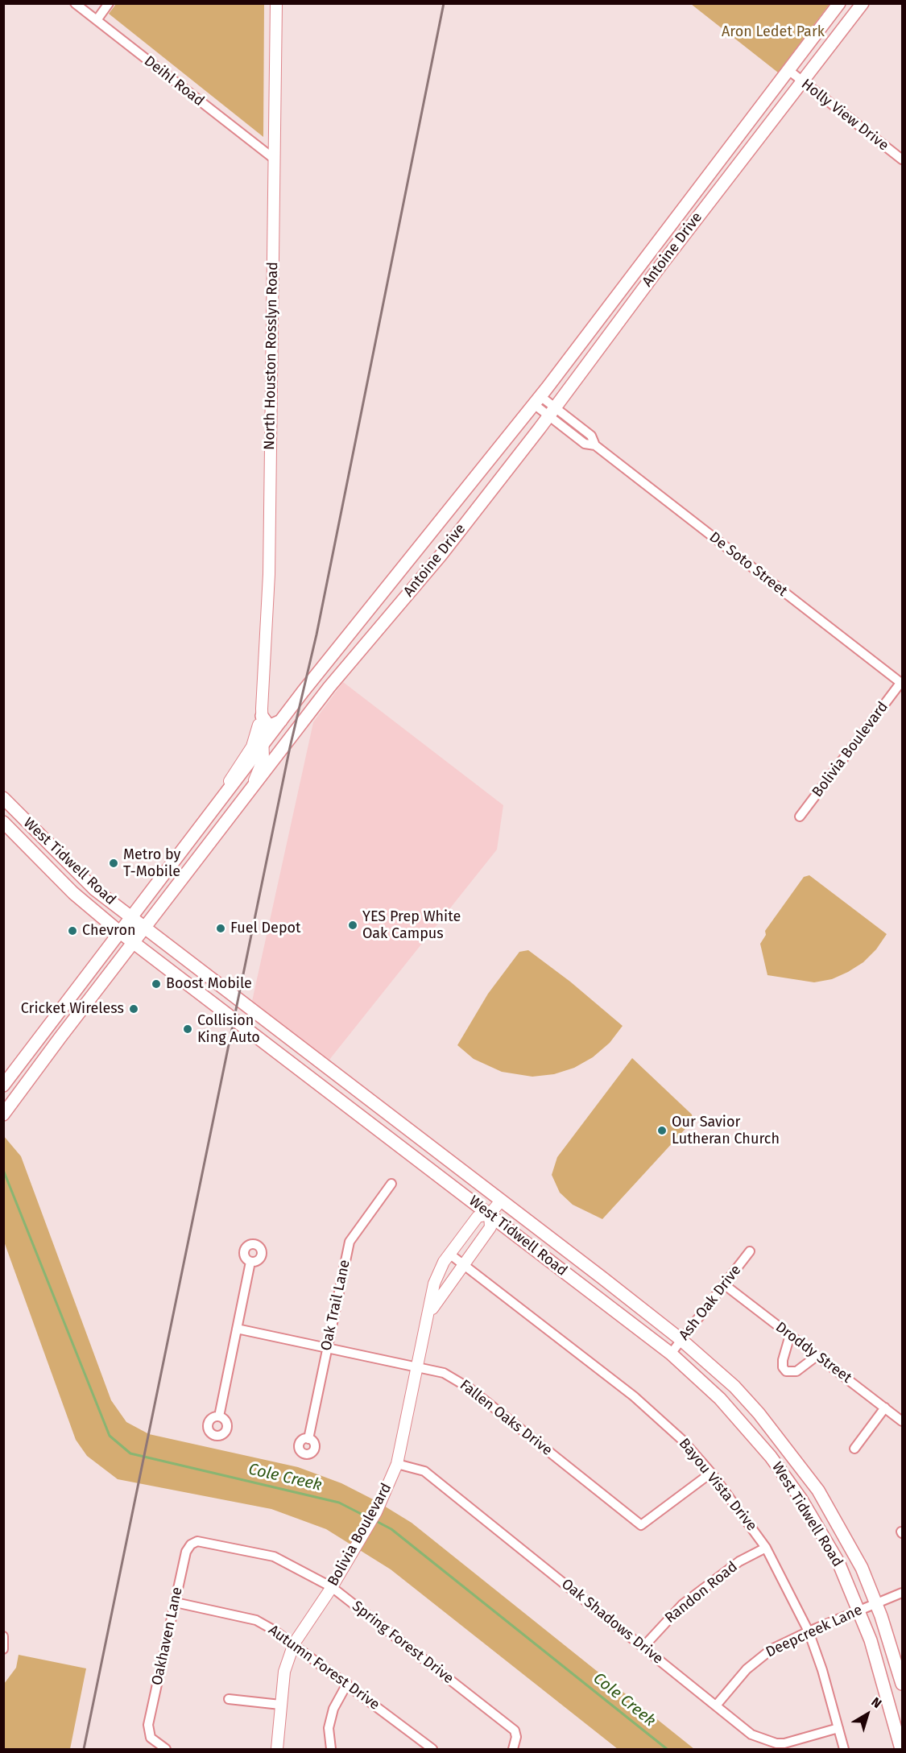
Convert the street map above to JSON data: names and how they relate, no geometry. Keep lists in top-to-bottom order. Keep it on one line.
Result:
{"streets":{"main road":["Antoine Drive","West Tidwell Road"],"street":["Deihl Road","Holly View Drive","North Houston Rosslyn Road","De Soto Street","Bolivia Boulevard","Ash Oak Drive","Oak Trail Lane","Droddy Street","Fallen Oaks Drive","Bayou Vista Drive","Randon Road","Oak Shadows Drive","Deepcreek Lane","Oakhaven Lane","Spring Forest Drive","Autumn Forest Drive"]},"crossings":[["Deihl Road","North Houston Rosslyn Road"],["Holly View Drive","Antoine Drive"],["Antoine Drive","North Houston Rosslyn Road"],["Antoine Drive","De Soto Street"],["Antoine Drive","West Tidwell Road"],["De Soto Street","Bolivia Boulevard"],["Bolivia Boulevard","West Tidwell Road"],["Bolivia Boulevard","Fallen Oaks Drive"],["Bolivia Boulevard","Bayou Vista Drive"],["Bolivia Boulevard","Oak Shadows Drive"],["Bolivia Boulevard","Spring Forest Drive"],["Bolivia Boulevard","Autumn Forest Drive"],["West Tidwell Road","Ash Oak Drive"],["West Tidwell Road","Deepcreek Lane"],["Ash Oak Drive","Droddy Street"],["Oak Trail Lane","Fallen Oaks Drive"],["Fallen Oaks Drive","Bayou Vista Drive"],["Bayou Vista Drive","Randon Road"],["Bayou Vista Drive","Oak Shadows Drive"],["Bayou Vista Drive","Deepcreek Lane"],["Randon Road","Oak Shadows Drive"],["Oak Shadows Drive","Deepcreek Lane"],["Oakhaven Lane","Spring Forest Drive"],["Oakhaven Lane","Autumn Forest Drive"]],"water":["Cole Creek"],"parks":["Aron Ledet Park"],"places":["Metro by T-Mobile","YES Prep White Oak Campus","Fuel Depot","Chevron","Boost Mobile","Cricket Wireless","Collision King Auto","Our Savior Lutheran Church"],"north":"top right"}
